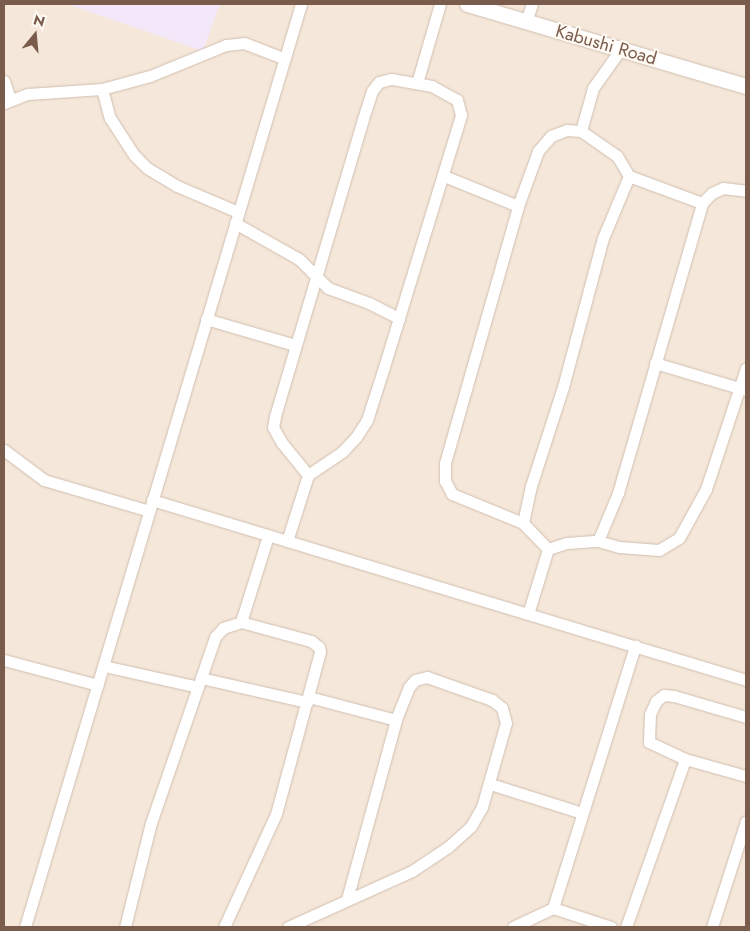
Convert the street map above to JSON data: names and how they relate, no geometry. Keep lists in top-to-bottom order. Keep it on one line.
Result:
{"streets":{"main road":["Kabushi Road"]},"north":"top"}
